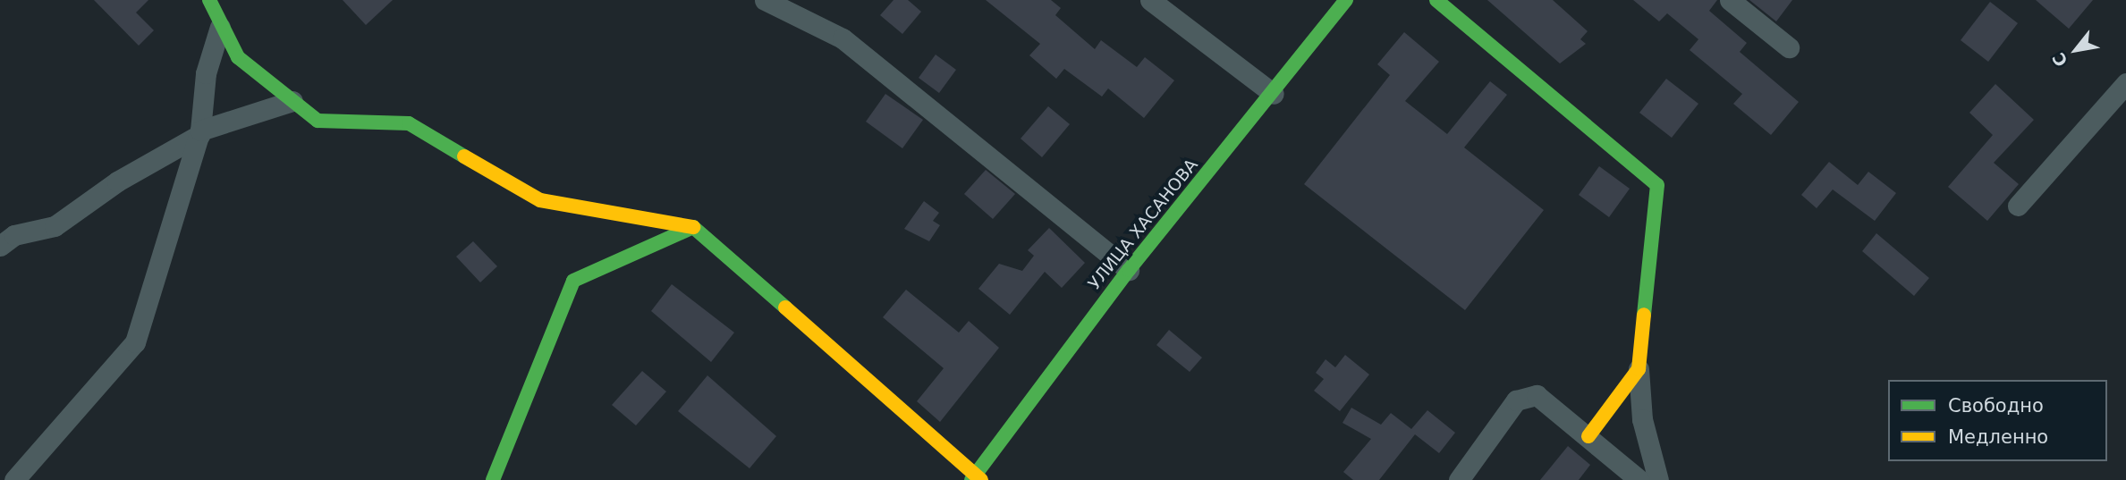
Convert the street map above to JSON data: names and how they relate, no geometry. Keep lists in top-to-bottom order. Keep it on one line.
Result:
{"streets":{"street":["УЛИЦА ХАСАНОВА"]},"legend":["Свободно","Медленно"],"north":"bottom left"}
